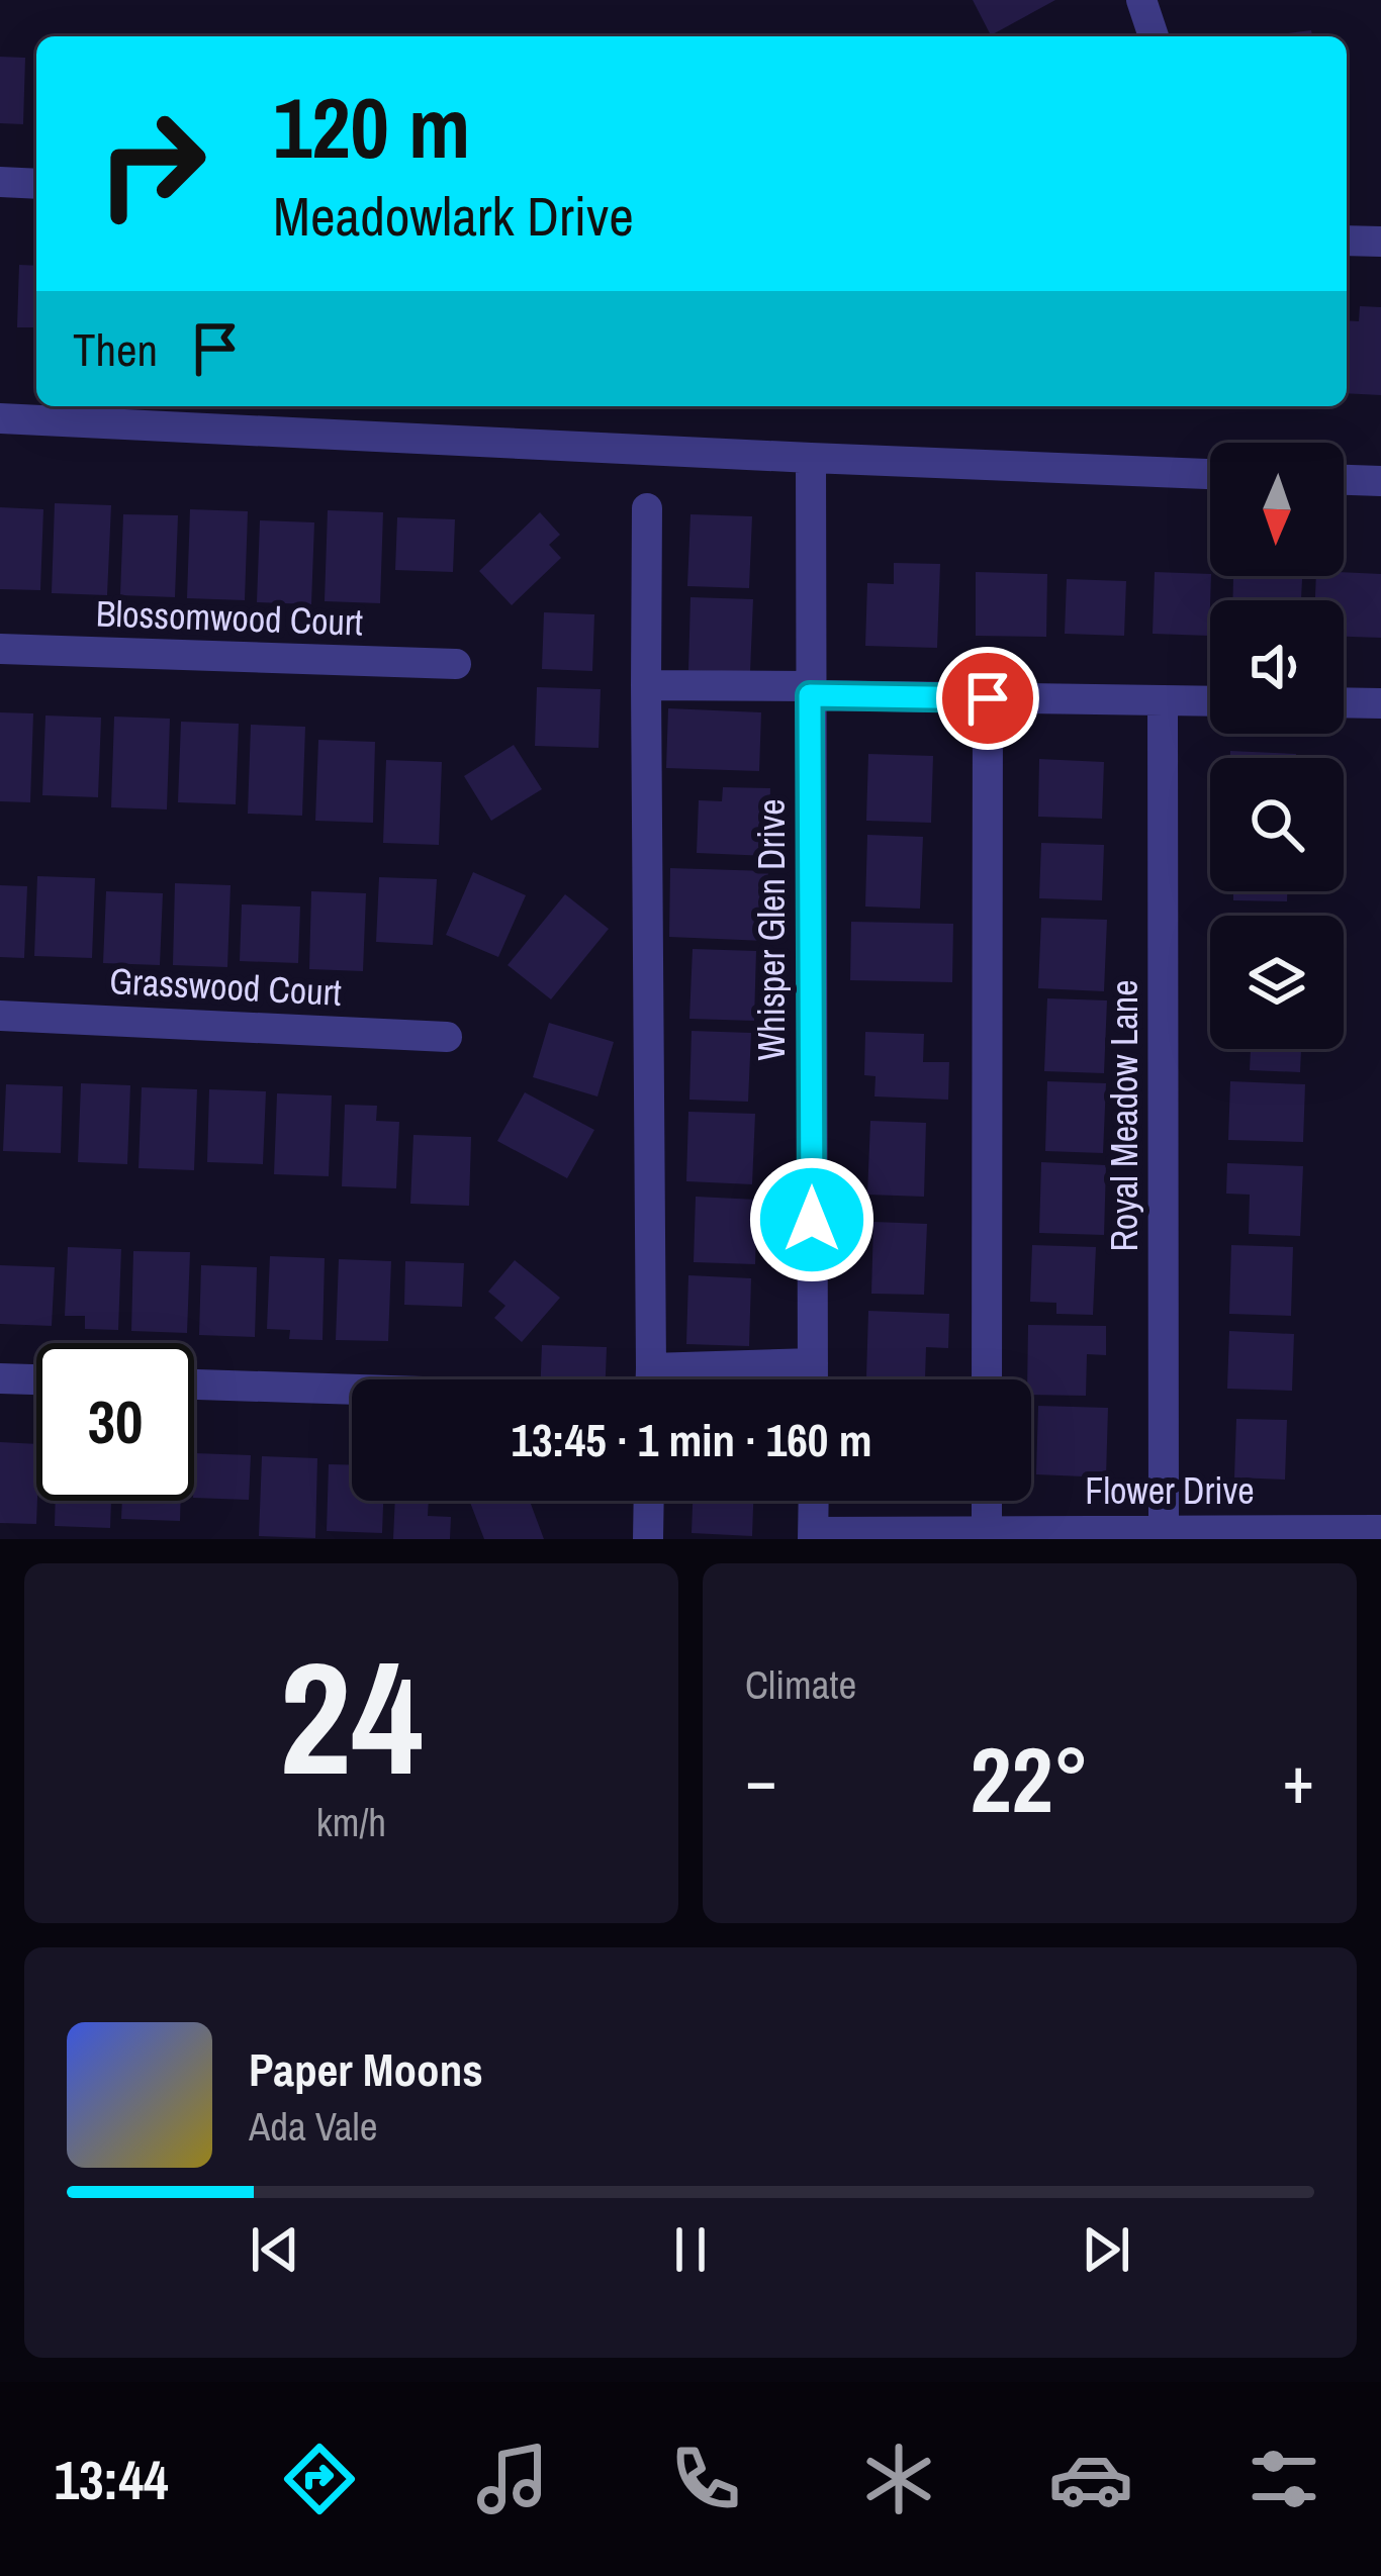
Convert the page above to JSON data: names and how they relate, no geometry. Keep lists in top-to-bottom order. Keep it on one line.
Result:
{"streets":{"street":["Blossomwood Court","Whisper Glen Drive","Grasswood Court","Royal Meadow Lane","Flower Drive"]},"crossings":[["Royal Meadow Lane","Flower Drive"]],"north":"bottom","page":{"turn":["120 m","Meadowlark Drive"],"then":"Then","limit":"30","trip":"13:45 · 1 min · 160 m","tile":[["24","km/h"],"Climate"],"heat":["−","22°","+"],"song":["Paper Moons","Ada Vale"],"tabs":"13:44"}}
